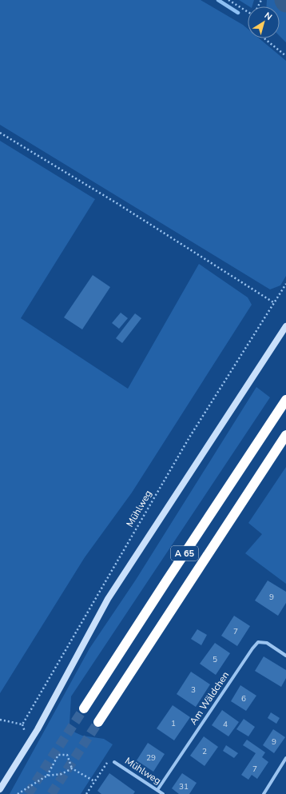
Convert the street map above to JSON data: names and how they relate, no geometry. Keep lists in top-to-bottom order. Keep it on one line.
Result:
{"streets":{"highway":["A 65"],"street":["Mühlweg","Am Wäldchen"]},"crossings":[["Mühlweg","Am Wäldchen"]],"house_numbers":["9","7","5","3","6","1","4","9","2","29","7","31"],"north":"top right"}
